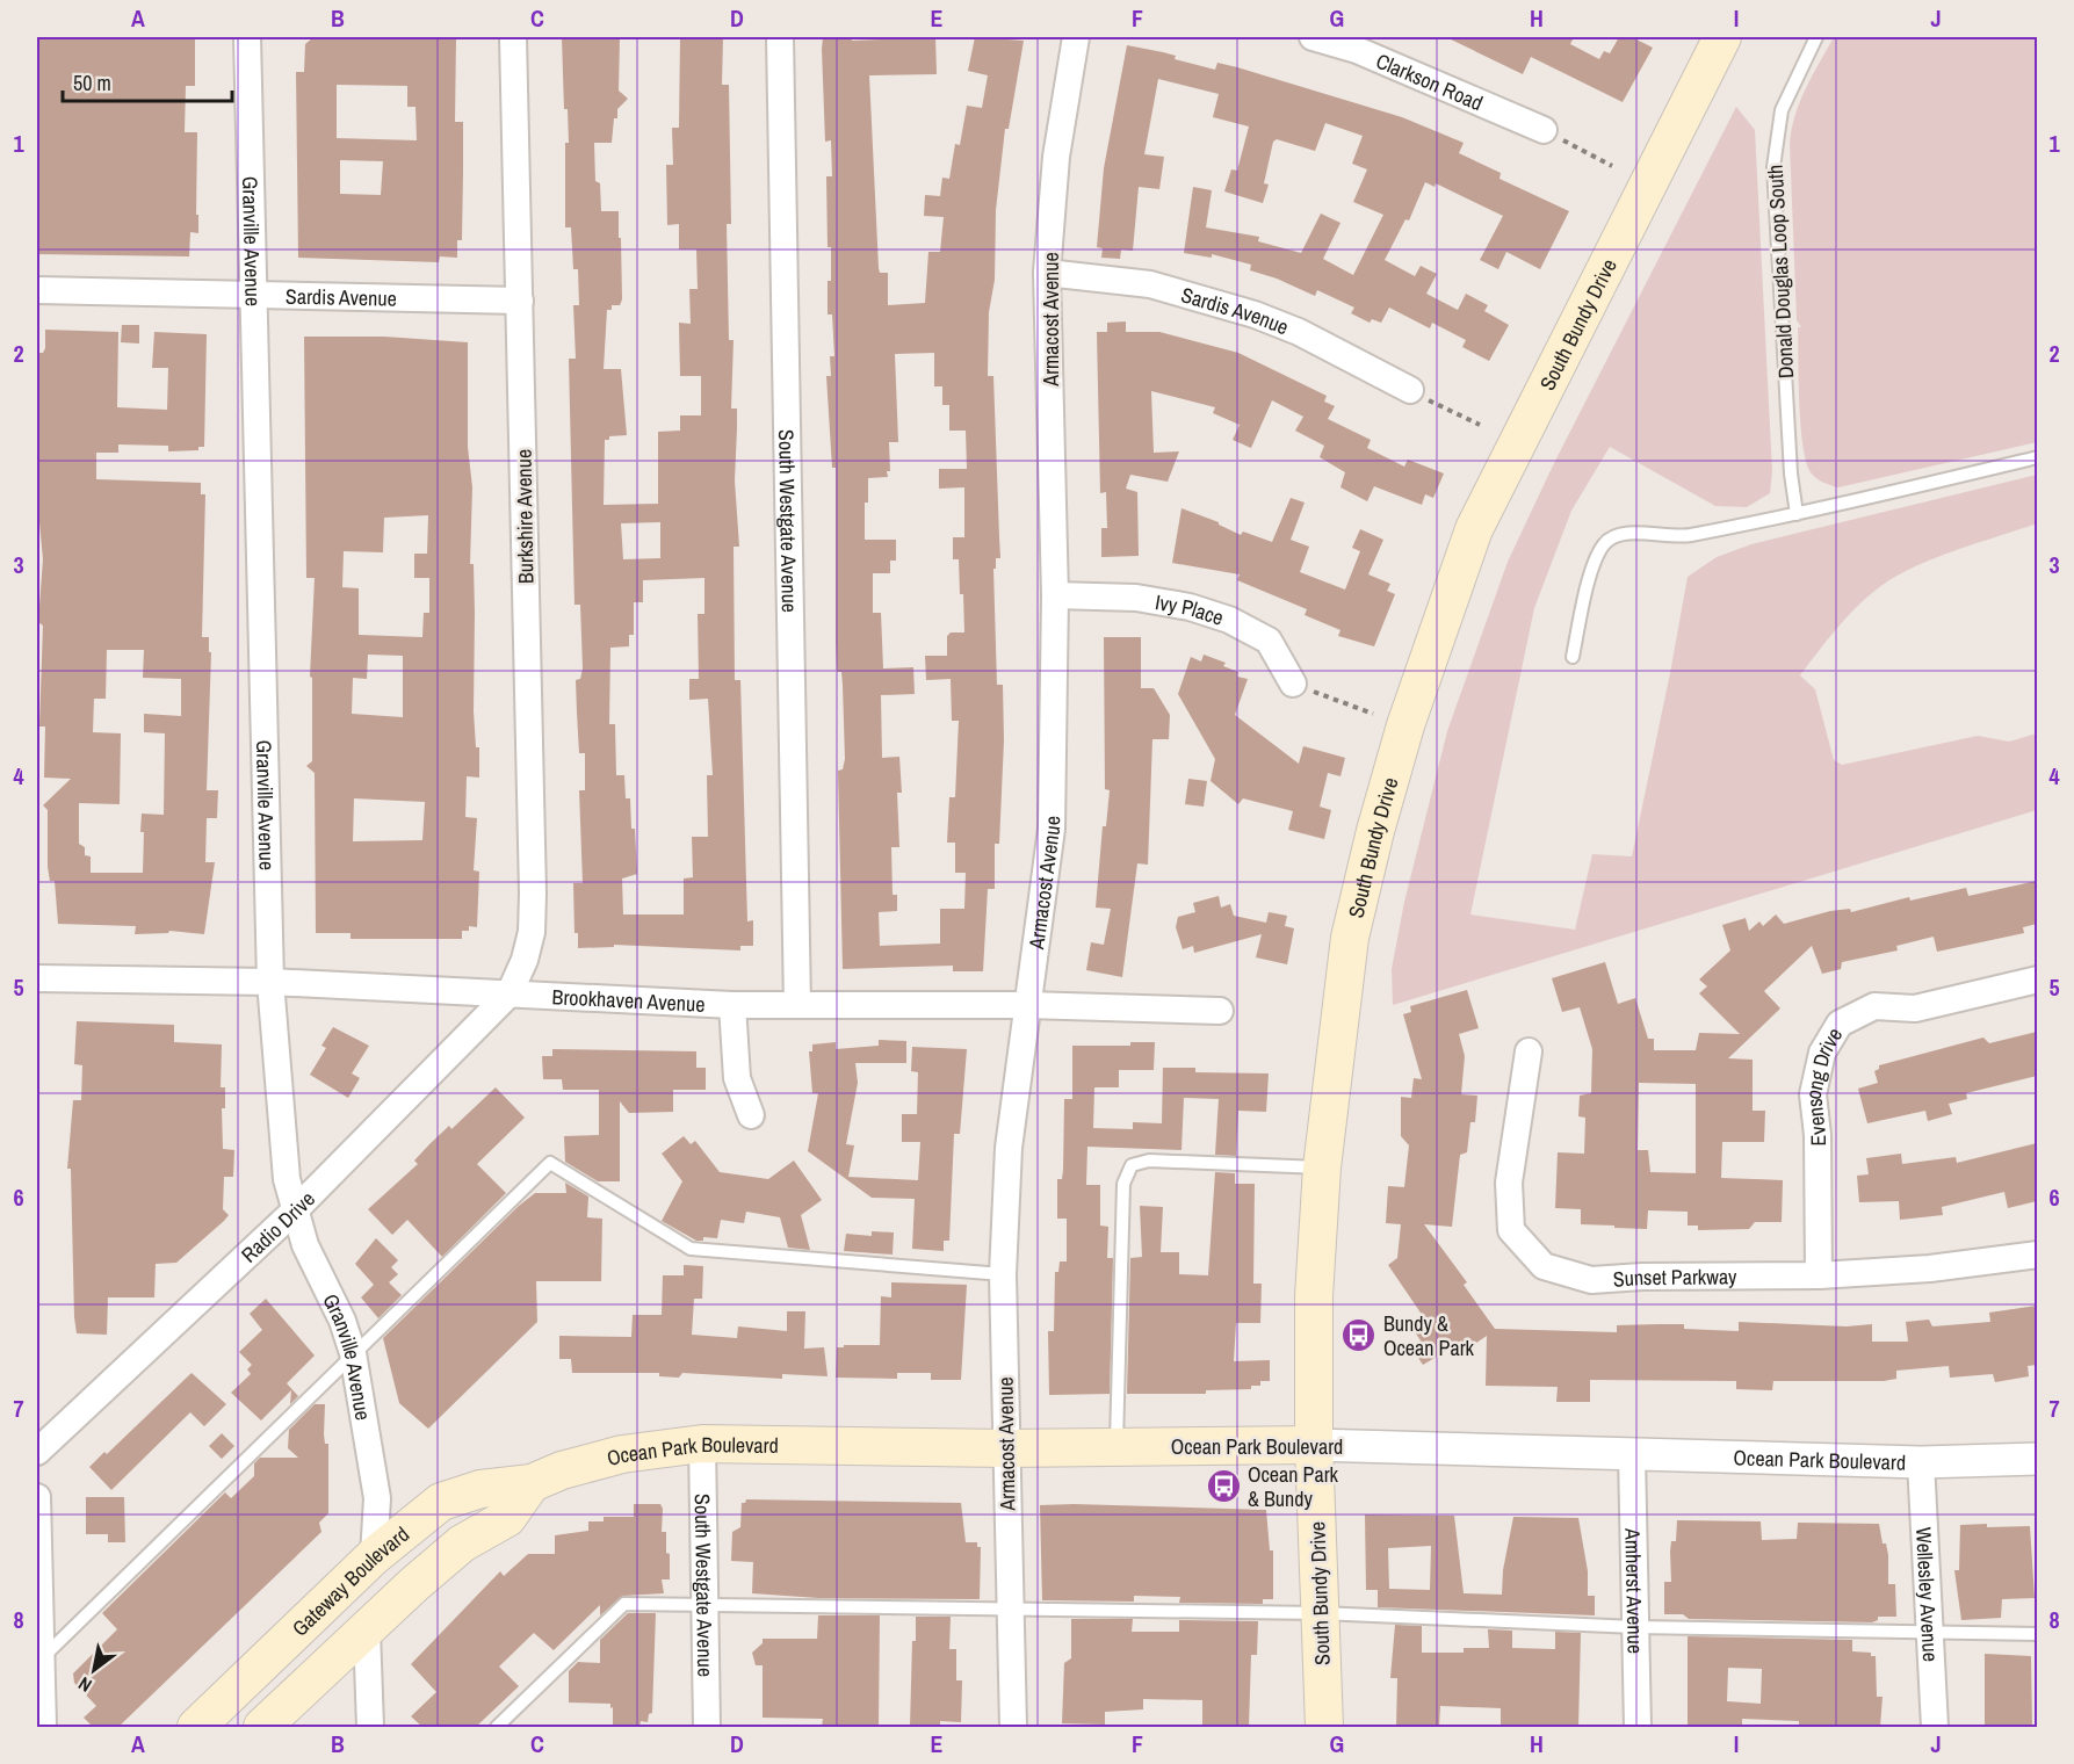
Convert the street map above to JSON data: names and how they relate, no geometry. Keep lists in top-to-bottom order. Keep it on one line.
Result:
{"streets":{"main road":["South Bundy Drive","Ocean Park Boulevard","Gateway Boulevard"],"street":["Clarkson Road","Granville Avenue","Sardis Avenue","Armacost Avenue","Burkshire Avenue","South Westgate Avenue","Ivy Place","Brookhaven Avenue","Evensong Drive","Radio Drive","Sunset Parkway","Amherst Avenue","Wellesley Avenue"],"lane":["Donald Douglas Loop South"]},"crossings":[["Granville Avenue","Sardis Avenue"],["Granville Avenue","Brookhaven Avenue"],["Granville Avenue","Radio Drive"],["Granville Avenue","Gateway Boulevard"],["Sardis Avenue","Armacost Avenue"],["Sardis Avenue","Burkshire Avenue"],["Armacost Avenue","Ivy Place"],["Armacost Avenue","Brookhaven Avenue"],["Armacost Avenue","Ocean Park Boulevard"],["South Bundy Drive","Ocean Park Boulevard"],["Burkshire Avenue","Brookhaven Avenue"],["Burkshire Avenue","Radio Drive"],["South Westgate Avenue","Brookhaven Avenue"],["South Westgate Avenue","Ocean Park Boulevard"],["Brookhaven Avenue","Radio Drive"],["Evensong Drive","Sunset Parkway"],["Ocean Park Boulevard","Gateway Boulevard"],["Ocean Park Boulevard","Amherst Avenue"],["Ocean Park Boulevard","Wellesley Avenue"]],"places":{"bus stop":["Bundy & Ocean Park","Ocean Park & Bundy"]},"scale_bar":"50 m","north":"bottom left","grid":{"columns":["A","B","C","D","E","F","G","H","I","J"],"rows":["1","2","3","4","5","6","7","8"]}}
